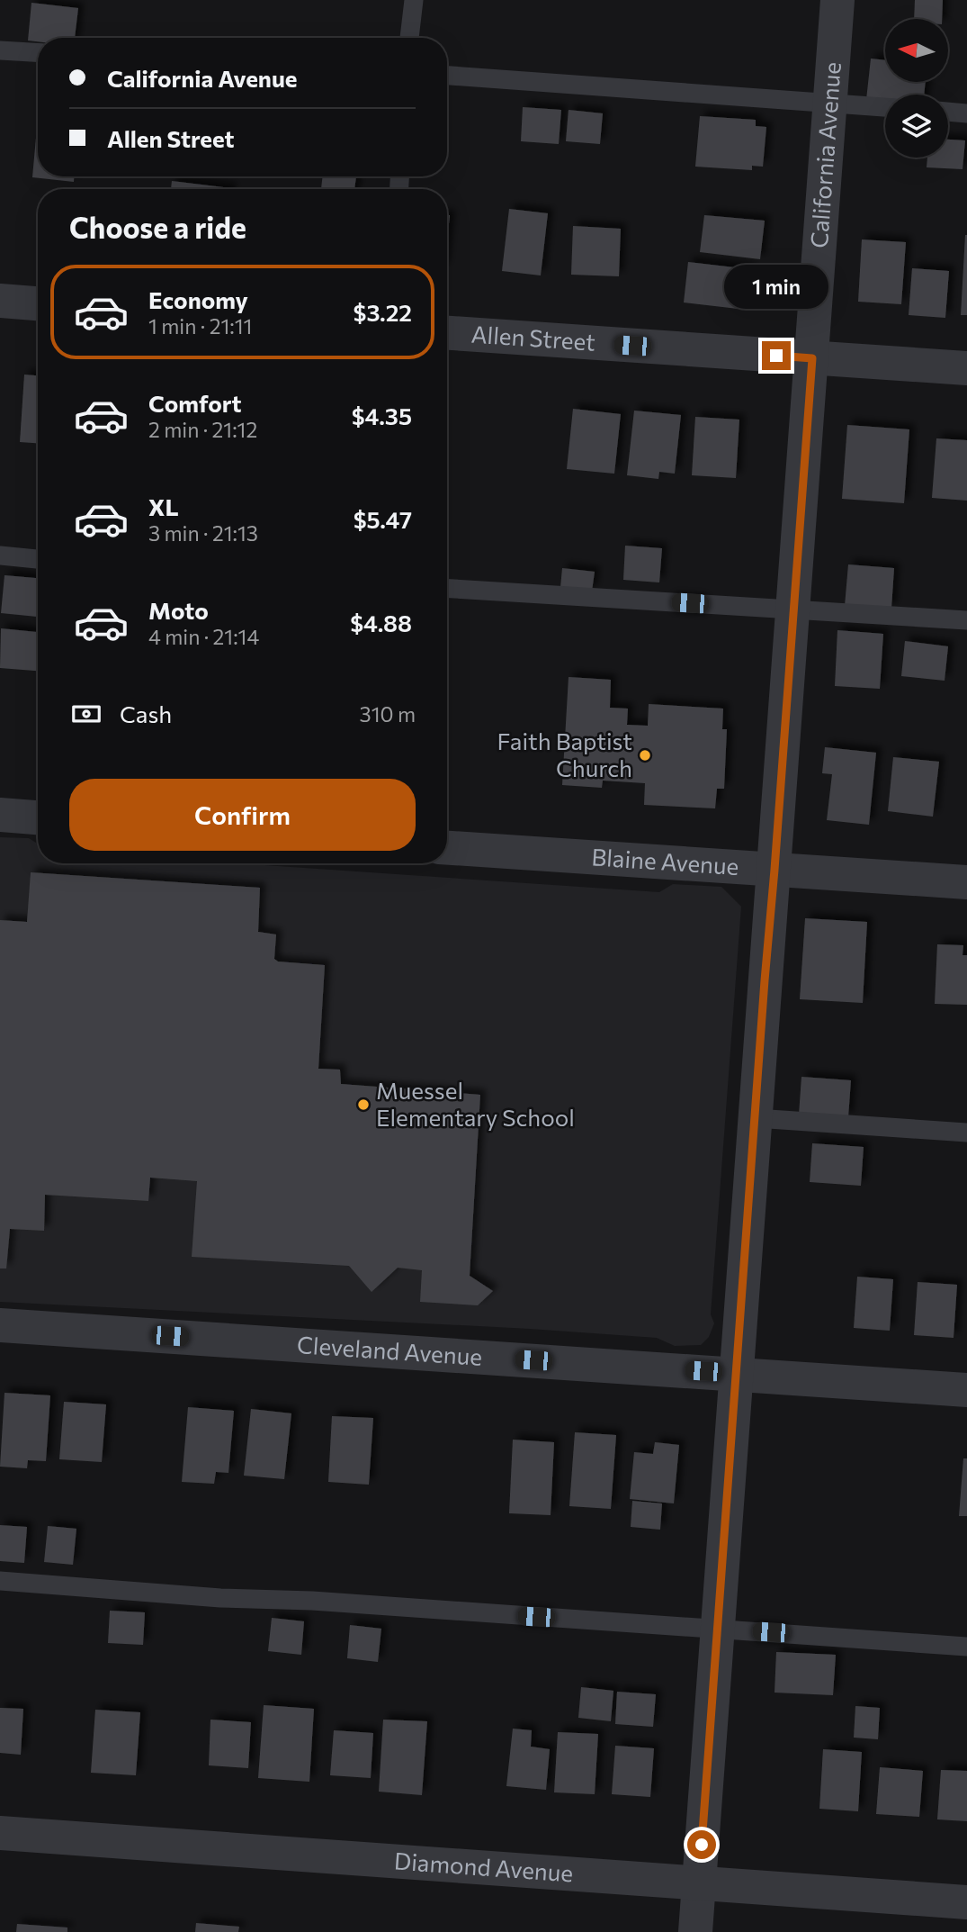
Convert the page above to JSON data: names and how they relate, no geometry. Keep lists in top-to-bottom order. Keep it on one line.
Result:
{"streets":{"street":["California Avenue","Allen Street","Blaine Avenue","Cleveland Avenue","Diamond Avenue"]},"crossings":[["California Avenue","Allen Street"],["California Avenue","Blaine Avenue"],["California Avenue","Cleveland Avenue"],["California Avenue","Diamond Avenue"]],"places":["Faith Baptist Church","Muessel Elementary School"],"north":"left","page":{"banner":["California Avenue","Allen Street"],"heading":"Choose a ride","bubble":"1 min","list":[{"name":"Economy","note":"1 min · 21:11","value":"$3.22"},{"name":"Comfort","note":"2 min · 21:12","value":"$4.35"},{"name":"XL","note":"3 min · 21:13","value":"$5.47"},{"name":"Moto","note":"4 min · 21:14","value":"$4.88"}],"pay":["Cash","310 m"],"buttons":"Confirm"}}
